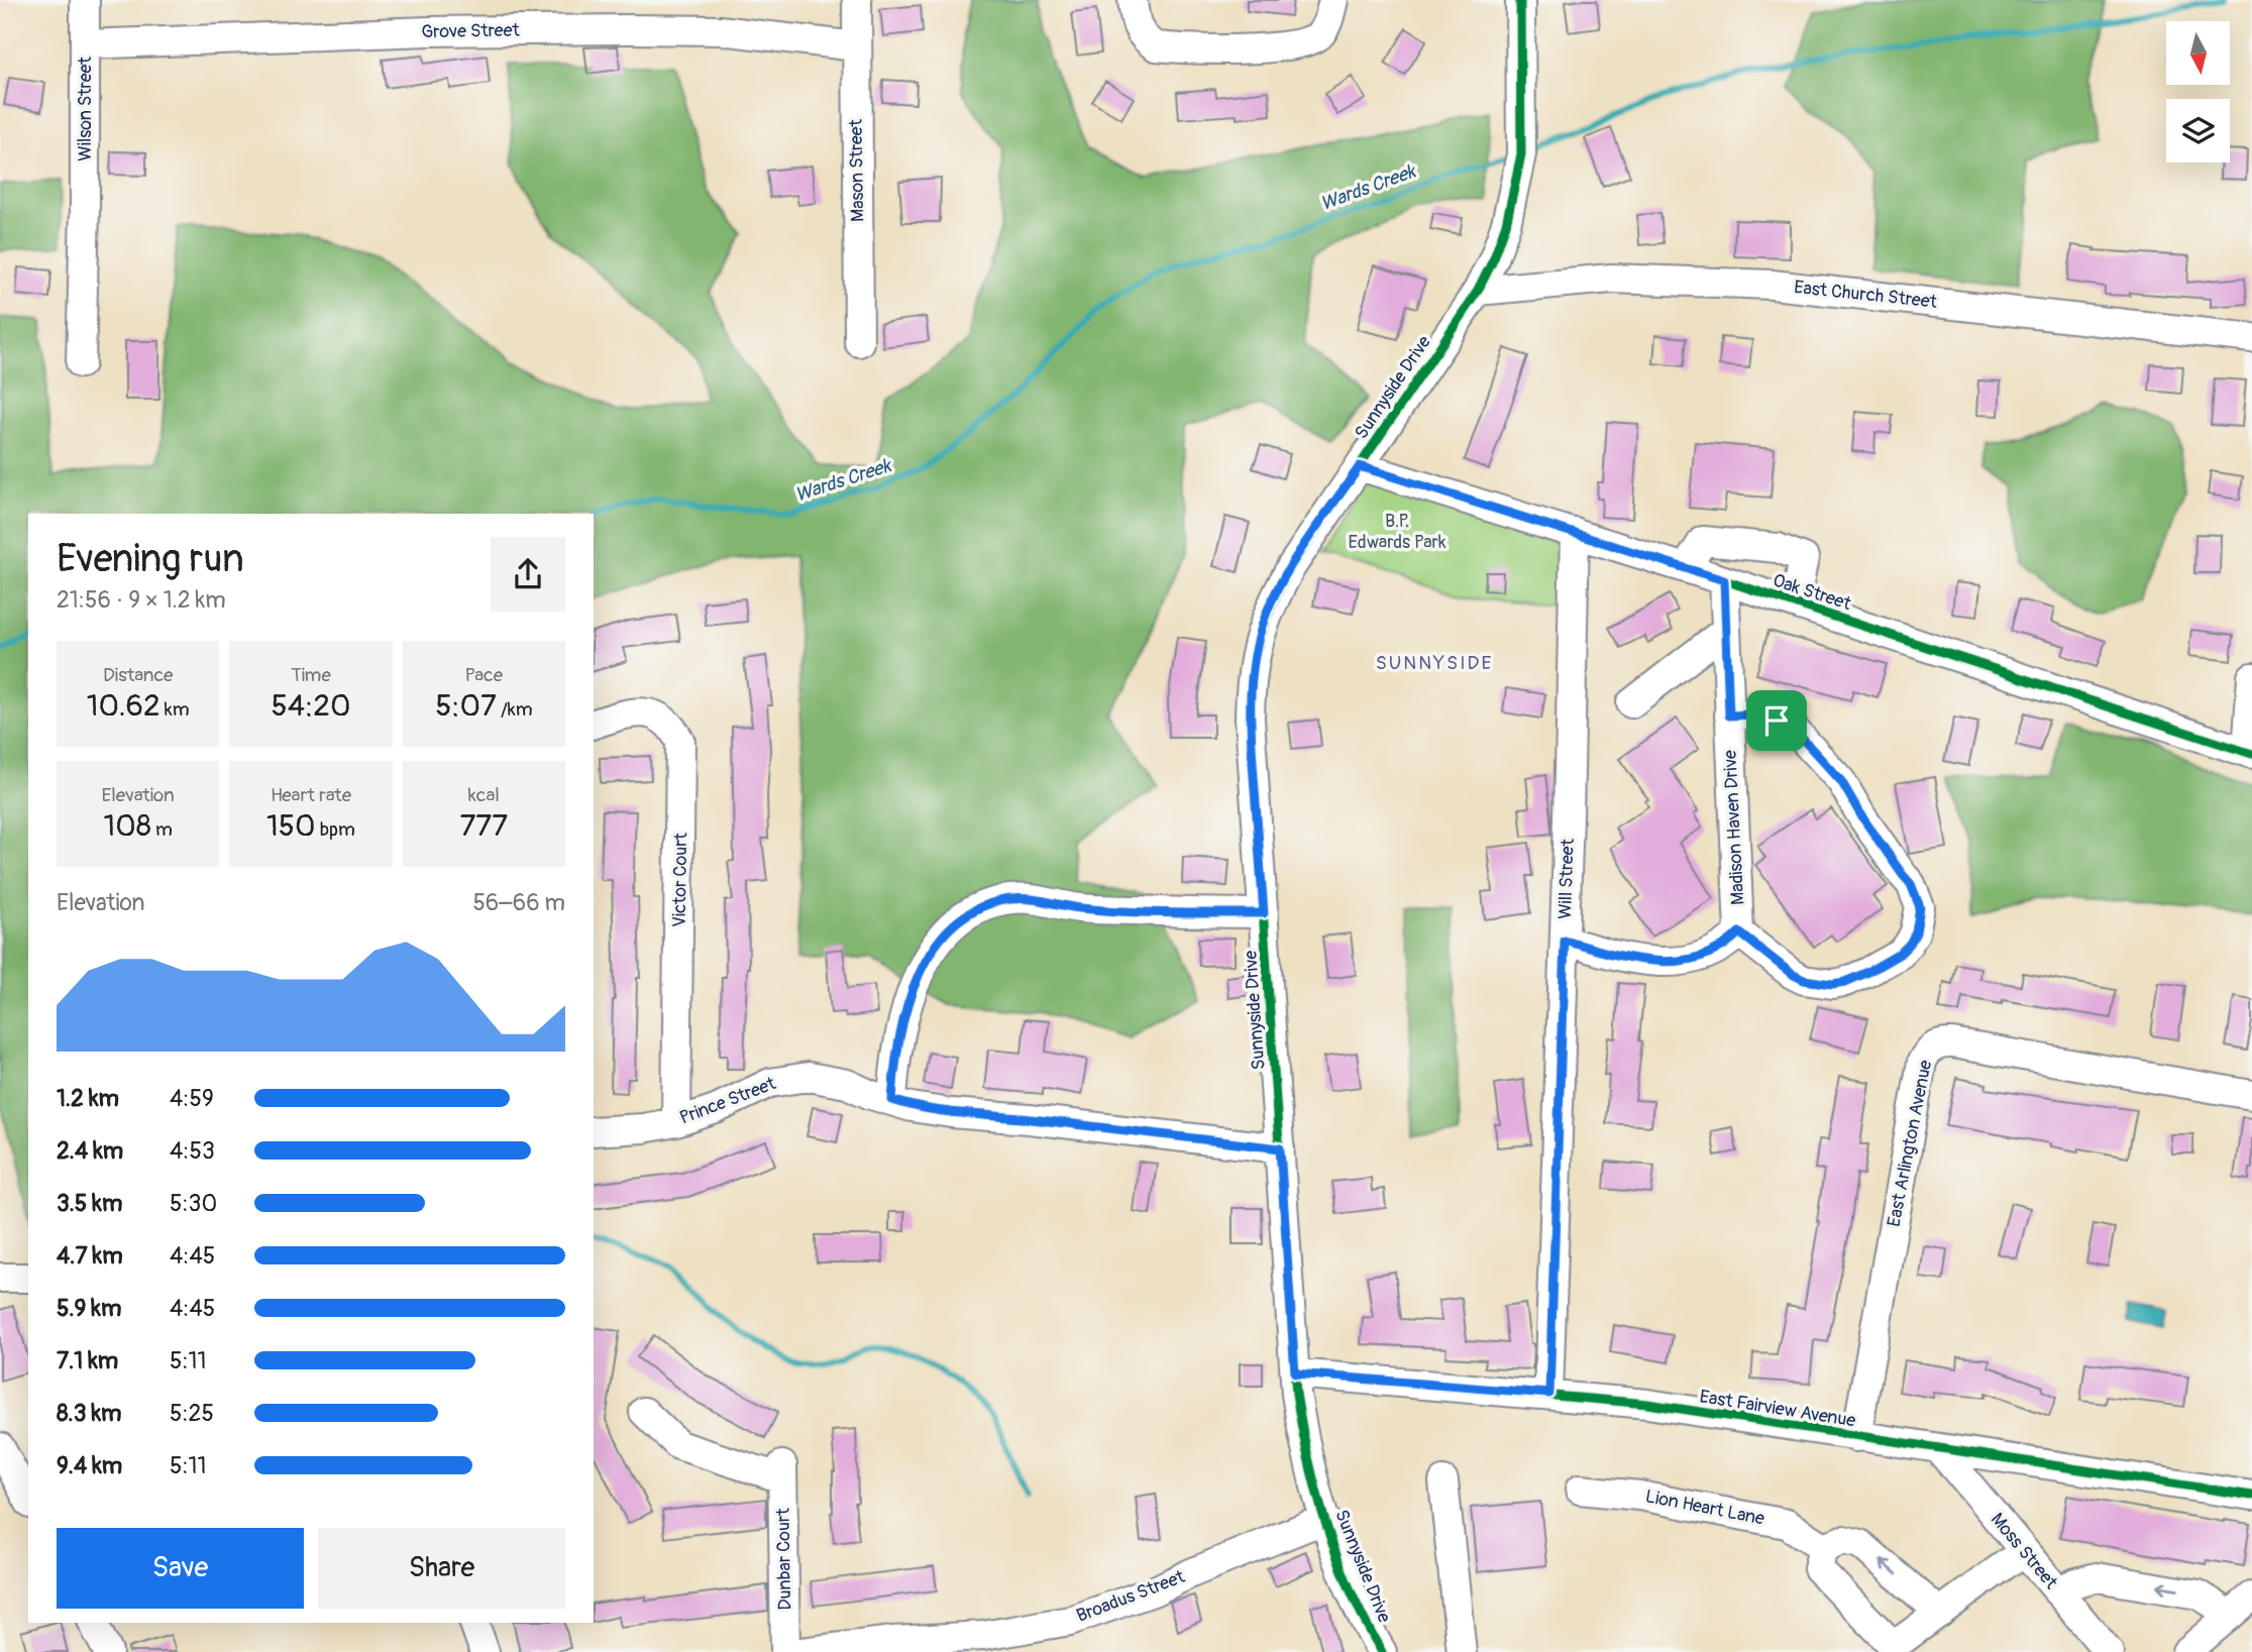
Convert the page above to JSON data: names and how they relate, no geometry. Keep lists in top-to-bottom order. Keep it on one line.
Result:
{"streets":{"street":["Grove Street","Wilson Street","Mason Street","East Church Street","Sunnyside Drive","Oak Street","Madison Haven Drive","Will Street","Victor Court","Prince Street","East Arlington Avenue","East Fairview Avenue","Lion Heart Lane","Moss Street","Dunbar Court","Broadus Street"]},"crossings":[["Grove Street","Wilson Street"],["Grove Street","Mason Street"],["East Church Street","Sunnyside Drive"],["Sunnyside Drive","Oak Street"],["Sunnyside Drive","Prince Street"],["Sunnyside Drive","East Fairview Avenue"],["Sunnyside Drive","Broadus Street"],["Oak Street","Madison Haven Drive"],["Oak Street","Will Street"],["Will Street","East Fairview Avenue"],["Victor Court","Prince Street"],["East Arlington Avenue","East Fairview Avenue"],["East Fairview Avenue","Moss Street"]],"districts":["SUNNYSIDE"],"water":["Wards Creek"],"parks":["B.P. Edwards Park"],"north":"bottom","page":{"heading":["Evening run","21:56 · 9 × 1.2 km"],"stats":[["Distance","10.62 km"],["Time","54:20"],["Pace","5:07 /km"],["Elevation","108 m"],["Heart rate","150 bpm"],["kcal","777"]],"chart":["Elevation","56–66 m"],"list":[{"name":"1.2 km","note":"4:59"},{"name":"2.4 km","note":"4:53"},{"name":"3.5 km","note":"5:30"},{"name":"4.7 km","note":"4:45"},{"name":"5.9 km","note":"4:45"},{"name":"7.1 km","note":"5:11"},{"name":"8.3 km","note":"5:25"},{"name":"9.4 km","note":"5:11"}],"buttons":["Save","Share"]}}
